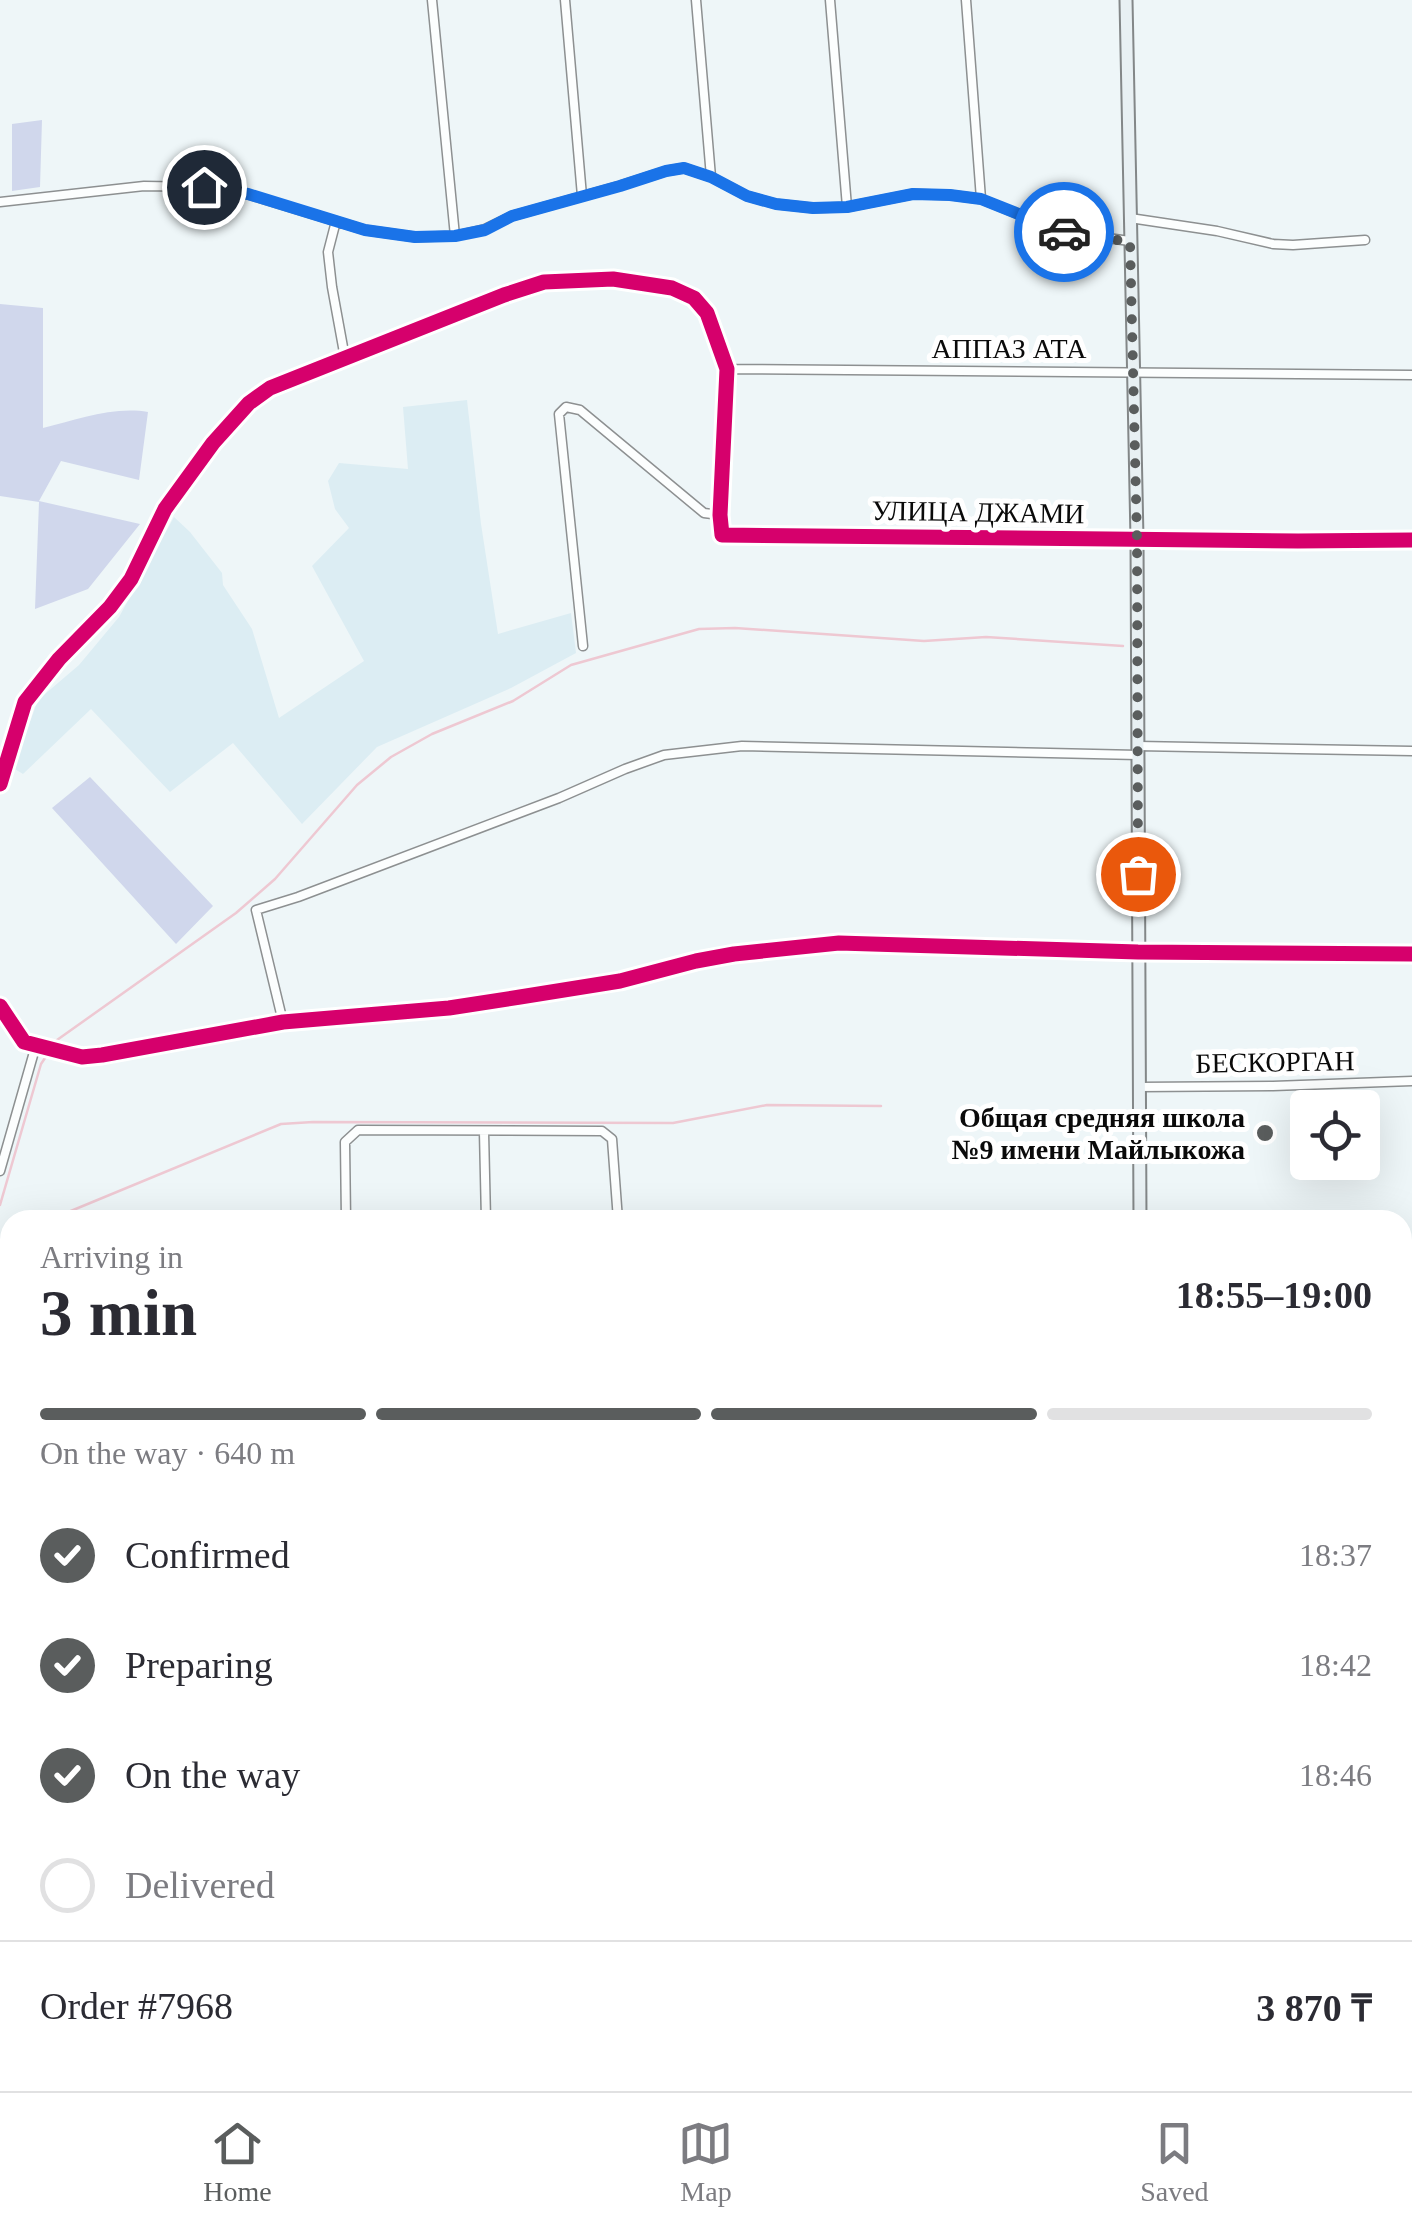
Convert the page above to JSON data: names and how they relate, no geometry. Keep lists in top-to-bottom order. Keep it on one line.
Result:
{"streets":{"street":["АППАЗ АТА","УЛИЦА ДЖАМИ","БЕСКОРГАН"]},"places":["Общая средняя школа №9 имени Майлыкожа"],"page":{"heading":["3 min","Arriving in","18:55–19:00"],"panel":["Order #7968","3 870 ₸"],"bar":"On the way · 640 m","list":[["Confirmed","18:37"],["Preparing","18:42"],["On the way","18:46"],"Delivered"],"tabs":["Home","Map","Saved"]}}
